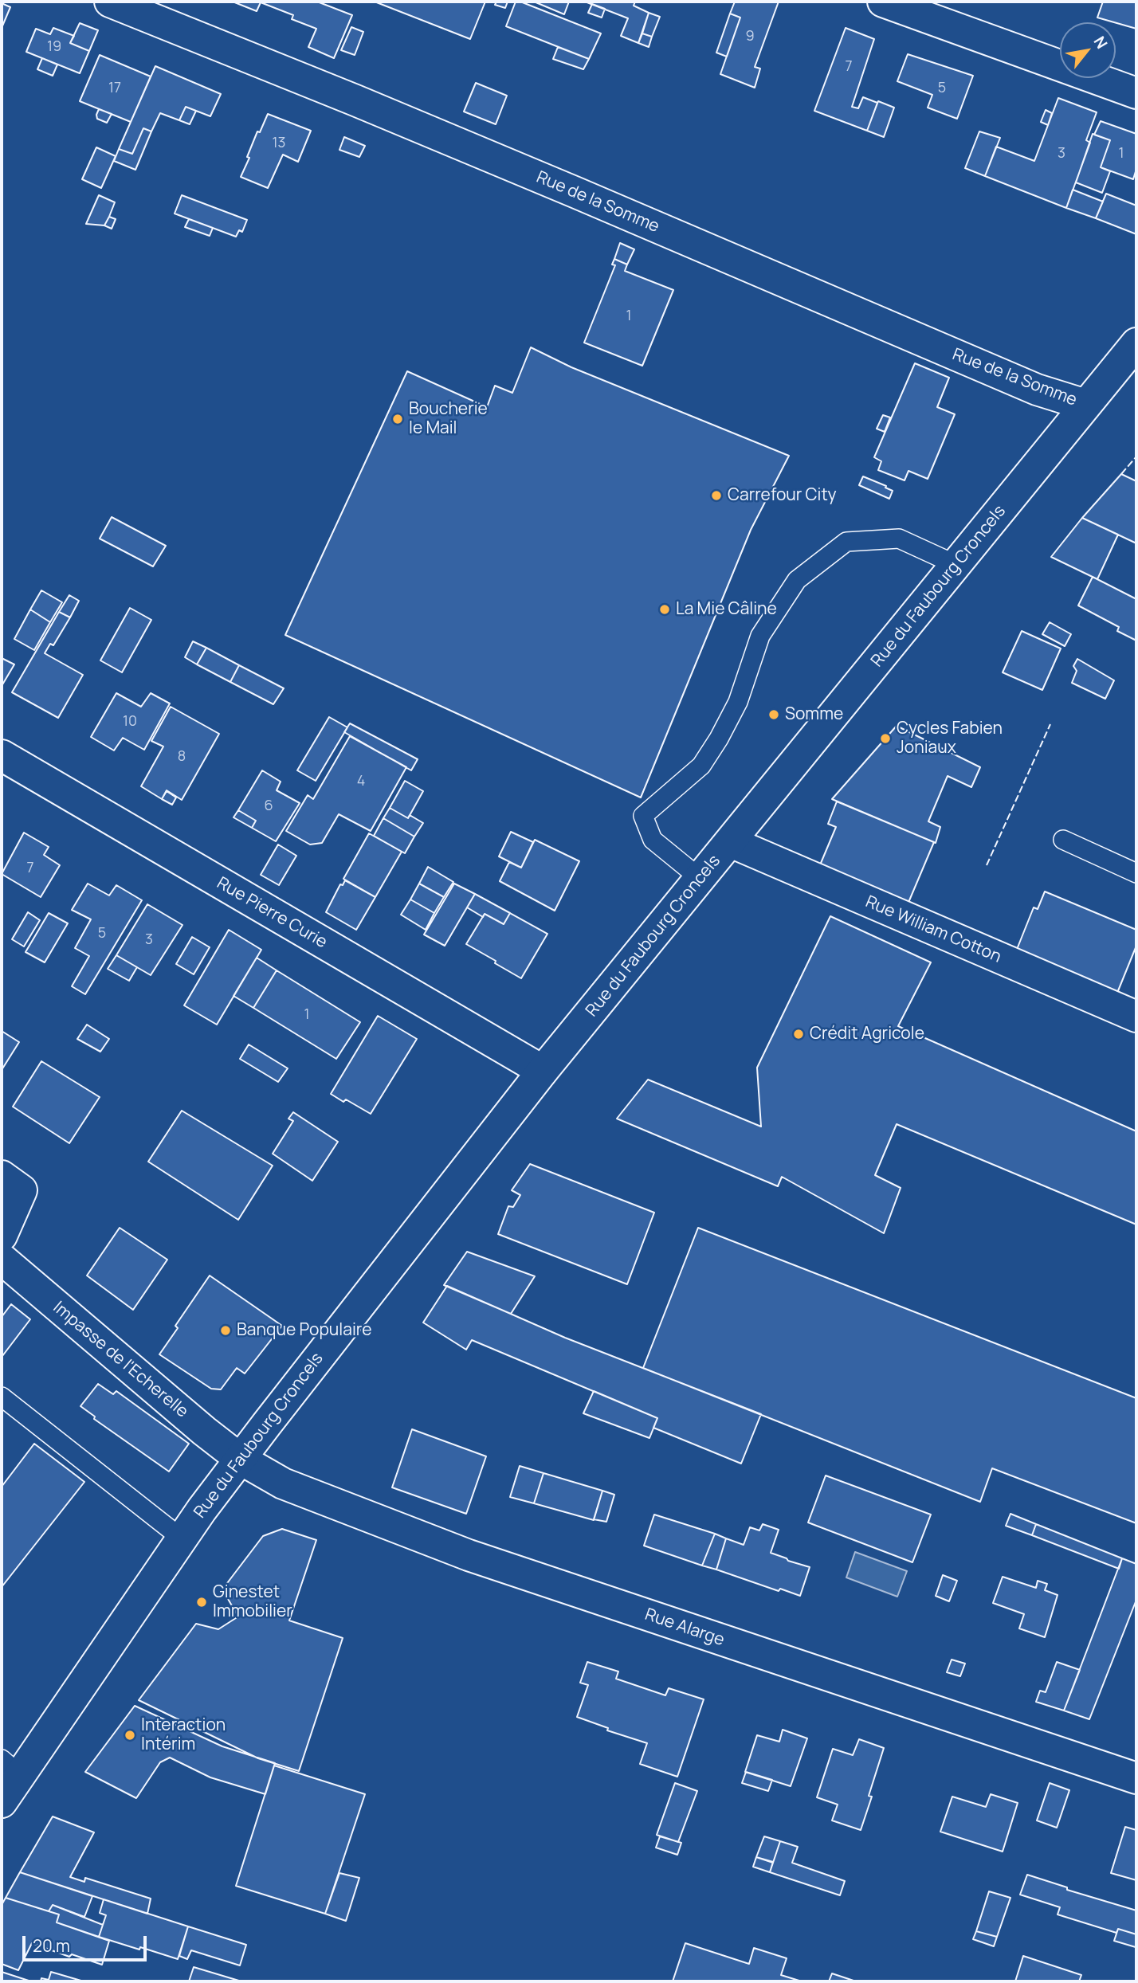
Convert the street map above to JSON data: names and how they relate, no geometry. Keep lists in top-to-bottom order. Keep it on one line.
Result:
{"streets":{"street":["Rue de la Somme","Rue du Faubourg Croncels","Rue Pierre Curie","Rue William Cotton","Impasse de l'Echerelle","Rue Alarge"]},"crossings":[["Rue de la Somme","Rue du Faubourg Croncels"],["Rue du Faubourg Croncels","Rue Pierre Curie"],["Rue du Faubourg Croncels","Rue William Cotton"],["Rue du Faubourg Croncels","Impasse de l'Echerelle"],["Rue du Faubourg Croncels","Rue Alarge"],["Impasse de l'Echerelle","Rue Alarge"]],"places":["Boucherie le Mail","Carrefour City","La Mie Câline","Somme","Cycles Fabien Joniaux","Crédit Agricole","Banque Populaire","Ginestet Immobilier","Interaction Intérim"],"house_numbers":["9","19","7","17","5","13","3","1","1","10","8","4","6","7","5","3","1"],"scale_bar":"20 m","north":"top right"}
